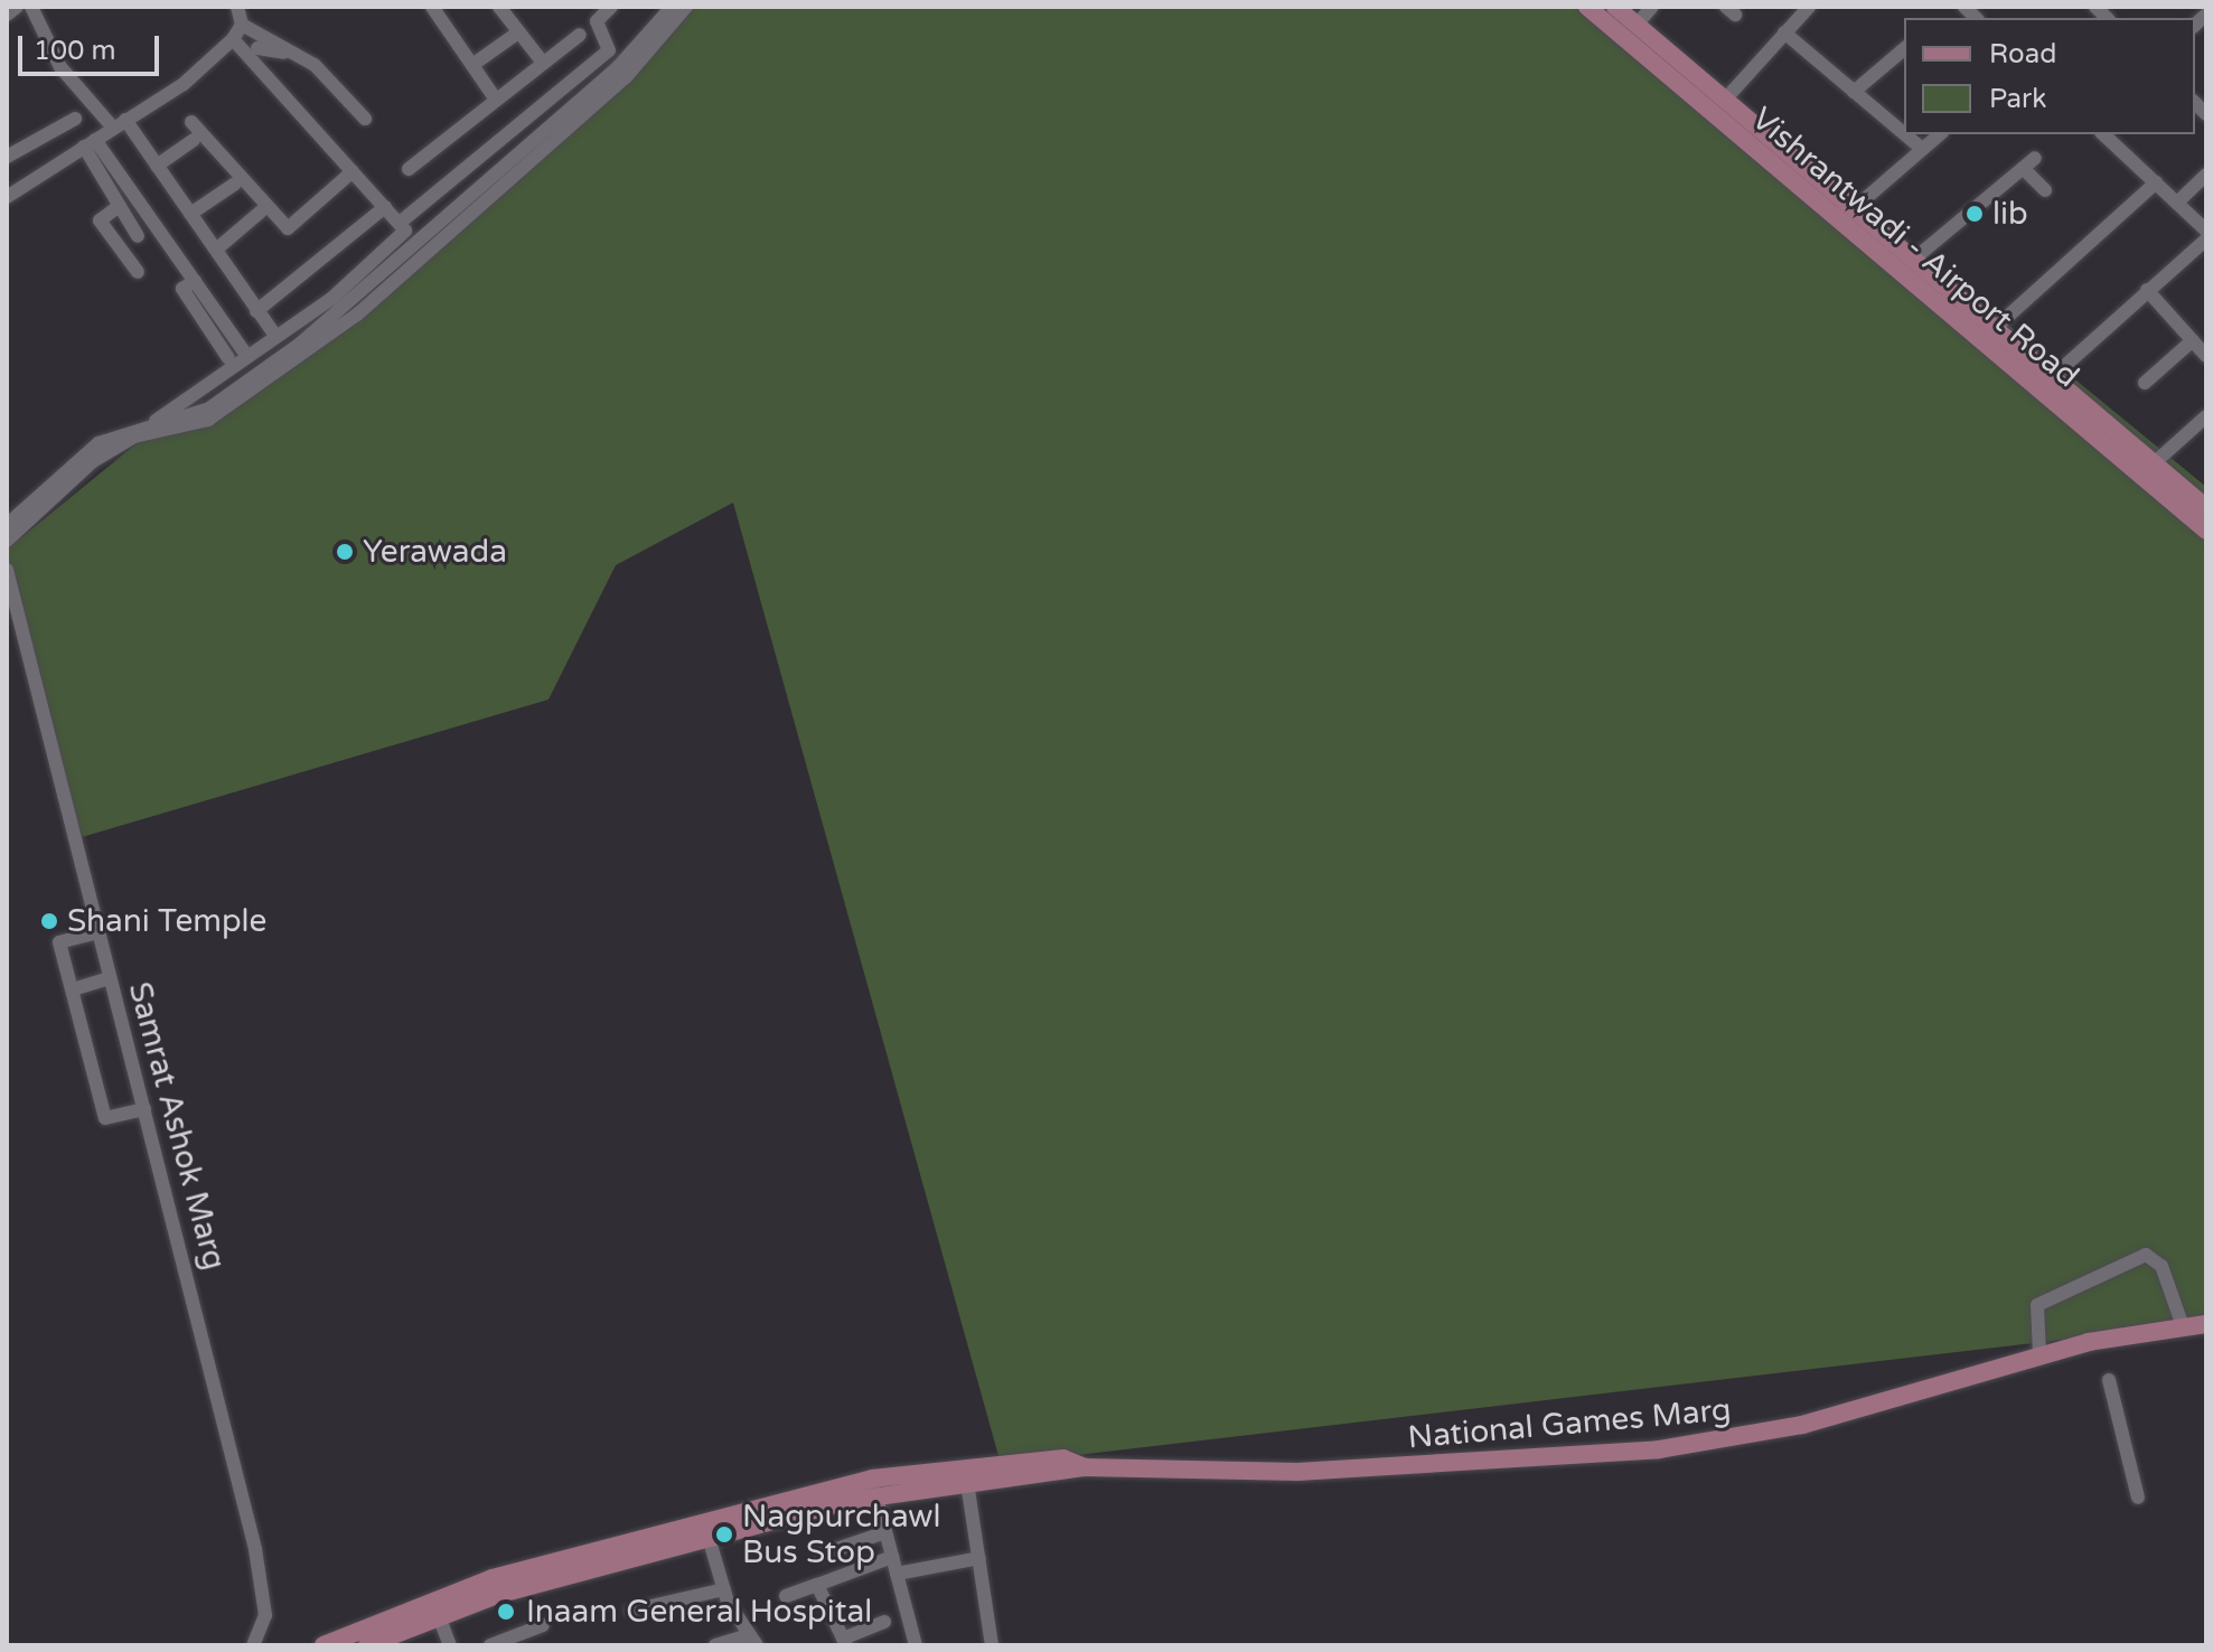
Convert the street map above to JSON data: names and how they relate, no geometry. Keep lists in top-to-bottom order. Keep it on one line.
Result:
{"streets":{"main road":["Vishrantwadi - Airport Road","National Games Marg"],"street":["Samrat Ashok Marg"]},"places":["lib","Yerawada","Shani Temple","Nagpurchawl Bus Stop","Inaam General Hospital"],"legend":["Road","Park"],"scale_bar":"100 m"}
